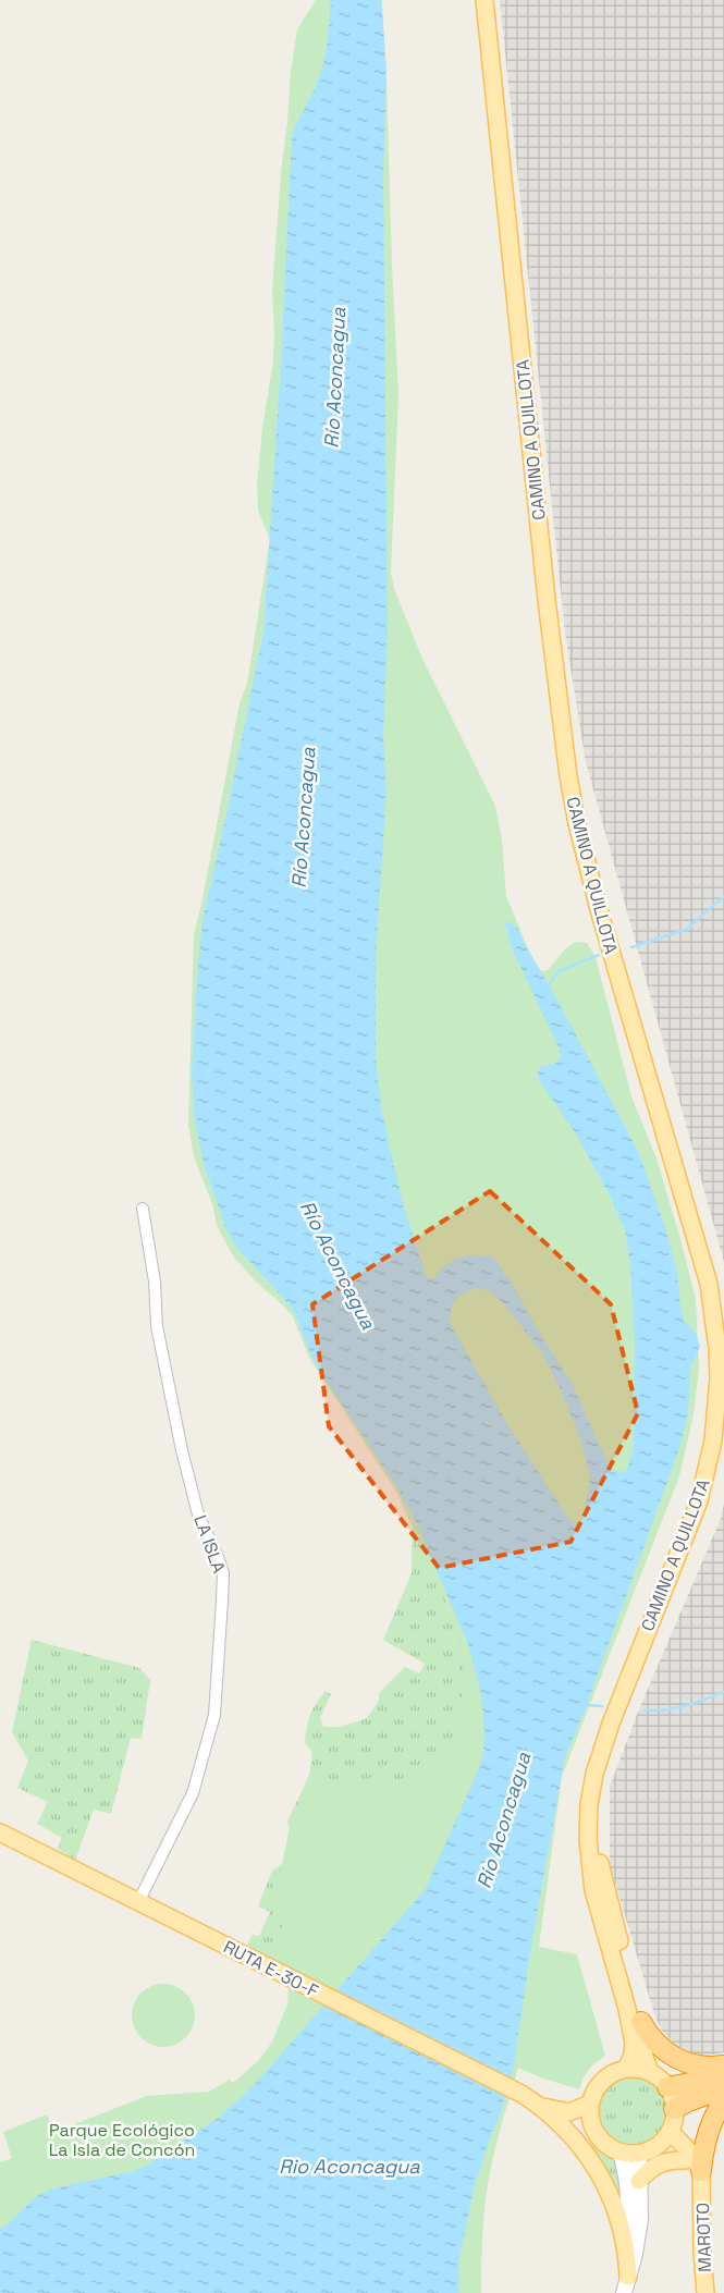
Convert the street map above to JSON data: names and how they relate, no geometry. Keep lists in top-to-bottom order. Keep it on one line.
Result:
{"streets":{"main road":["CAMINO A QUILLOTA","RUTA E-30-F","MAROTO"],"street":["LA ISLA"]},"crossings":[["CAMINO A QUILLOTA","RUTA E-30-F"],["CAMINO A QUILLOTA","MAROTO"],["LA ISLA","RUTA E-30-F"],["RUTA E-30-F","MAROTO"]],"water":["Río Aconcagua","Rio Aconcagua"],"parks":["Parque Ecológico La Isla de Concón"]}
